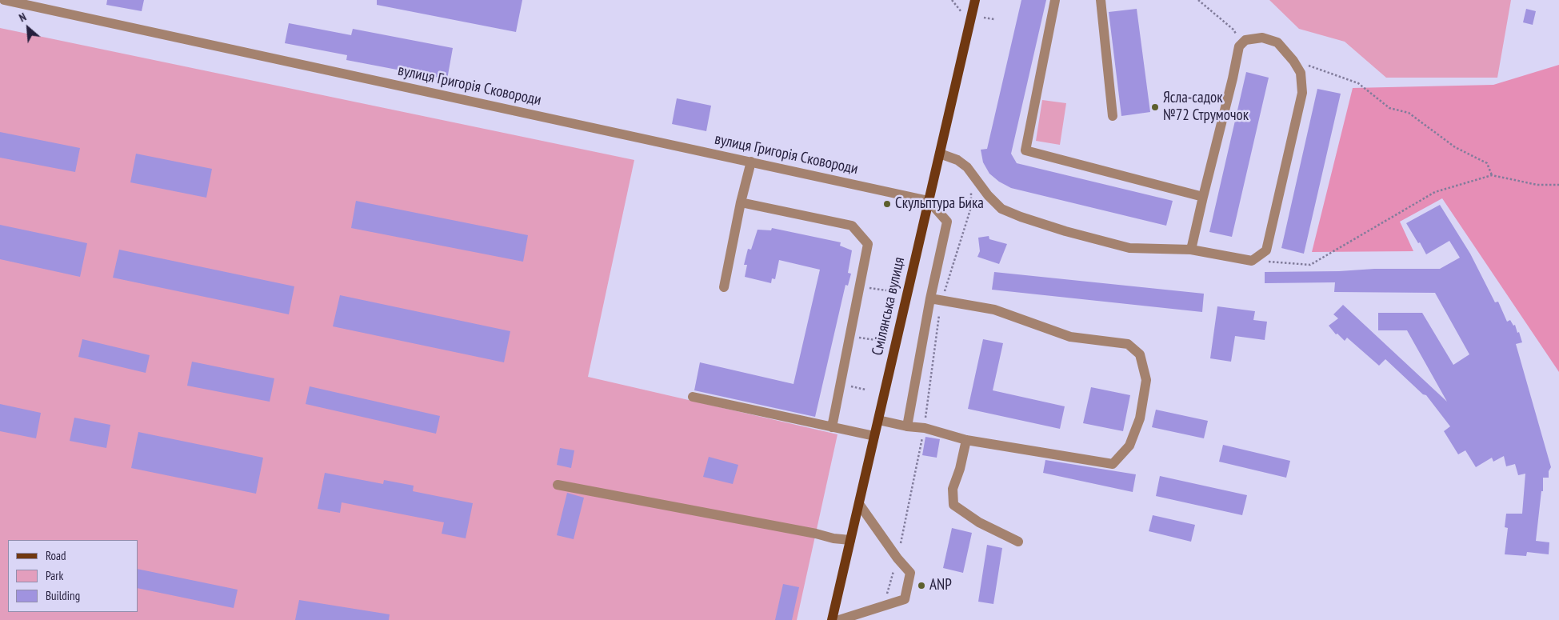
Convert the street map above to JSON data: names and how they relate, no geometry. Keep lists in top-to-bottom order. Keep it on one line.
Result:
{"streets":{"main road":["Смілянська вулиця"],"street":["вулиця Григорія Сковороди"]},"crossings":[["вулиця Григорія Сковороди","Смілянська вулиця"]],"places":["Ясла-садок №72 Струмочок","Cкульптура Бика","ANP"],"legend":["Road","Park","Building"],"north":"top left"}
